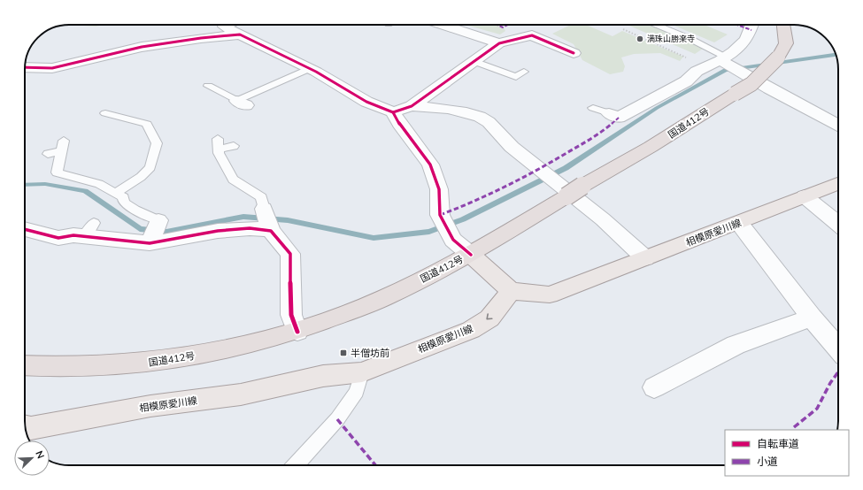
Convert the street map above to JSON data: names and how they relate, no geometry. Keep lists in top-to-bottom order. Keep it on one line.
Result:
{"streets":{"highway":["国道412号"],"main road":["相模原愛川線"]},"places":{"other":["満珠山勝楽寺"],"transit":["半僧坊前"]},"legend":["自転車道","小道"],"north":"top right"}
